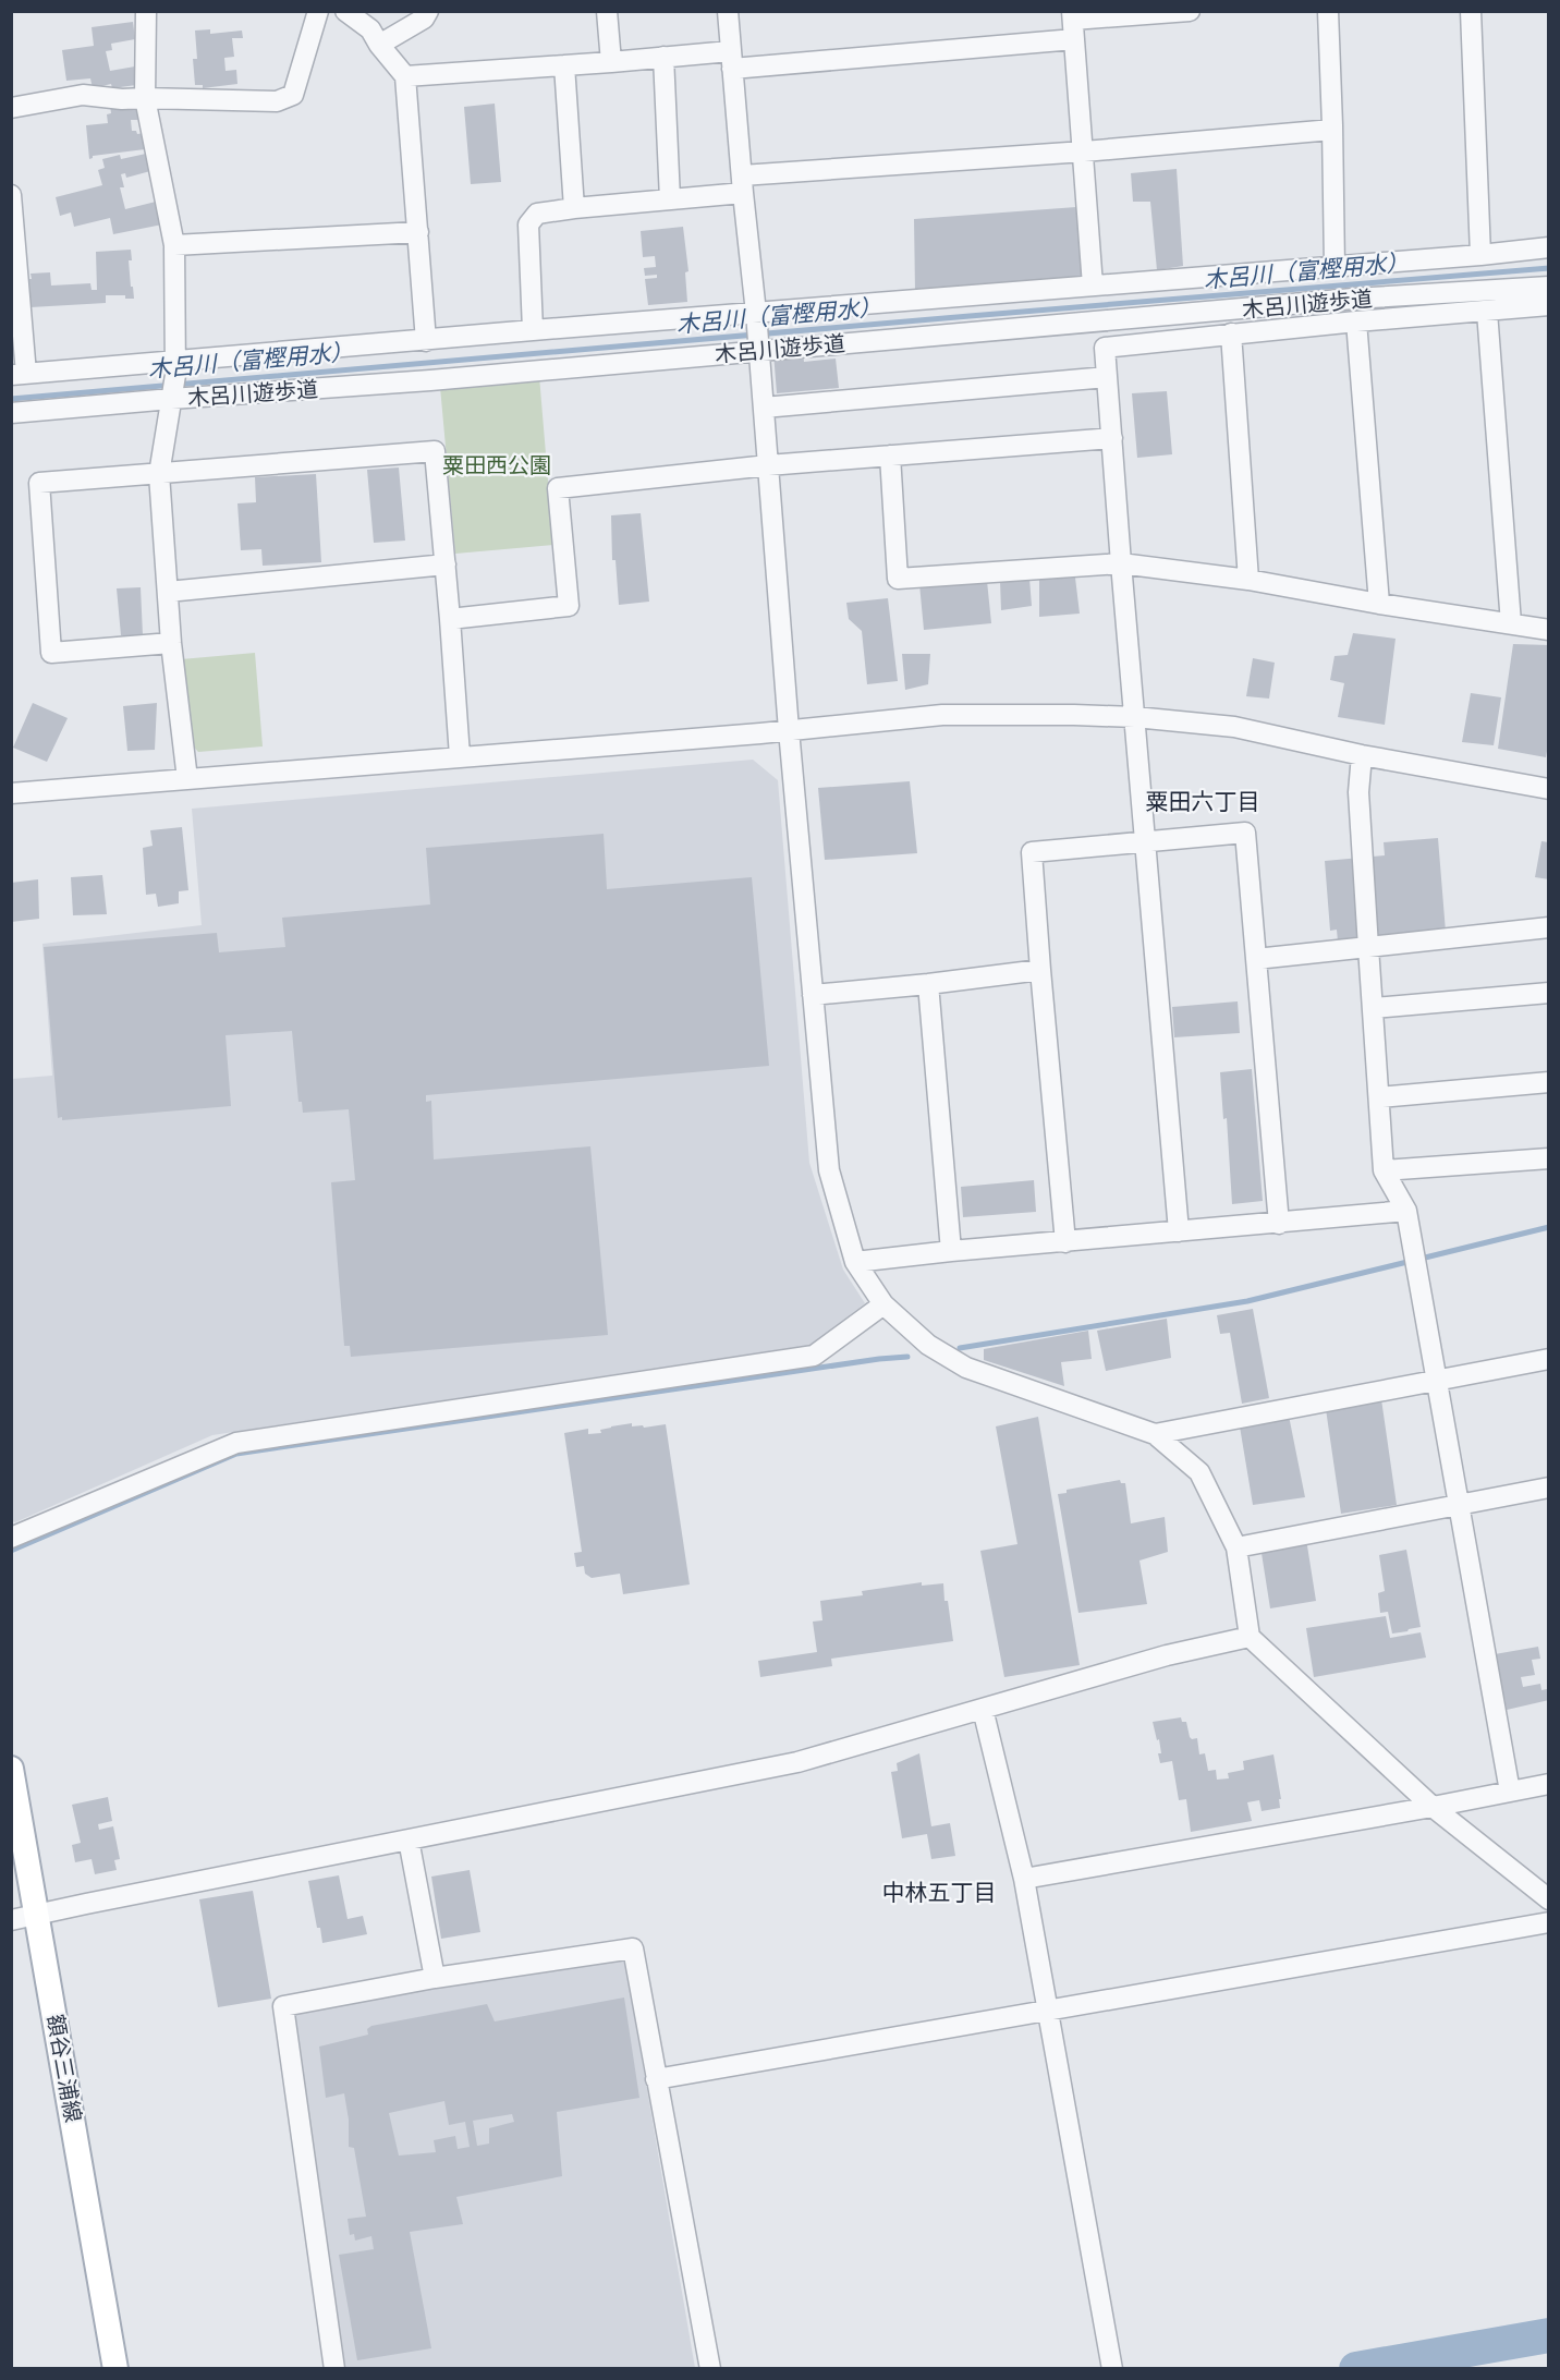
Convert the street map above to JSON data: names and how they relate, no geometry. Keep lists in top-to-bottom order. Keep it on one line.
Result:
{"streets":{"main road":["額谷三浦線"],"street":["木呂川遊歩道"]},"districts":["粟田六丁目","中林五丁目"],"water":["木呂川（富樫用水）"],"parks":["粟田西公園"]}
